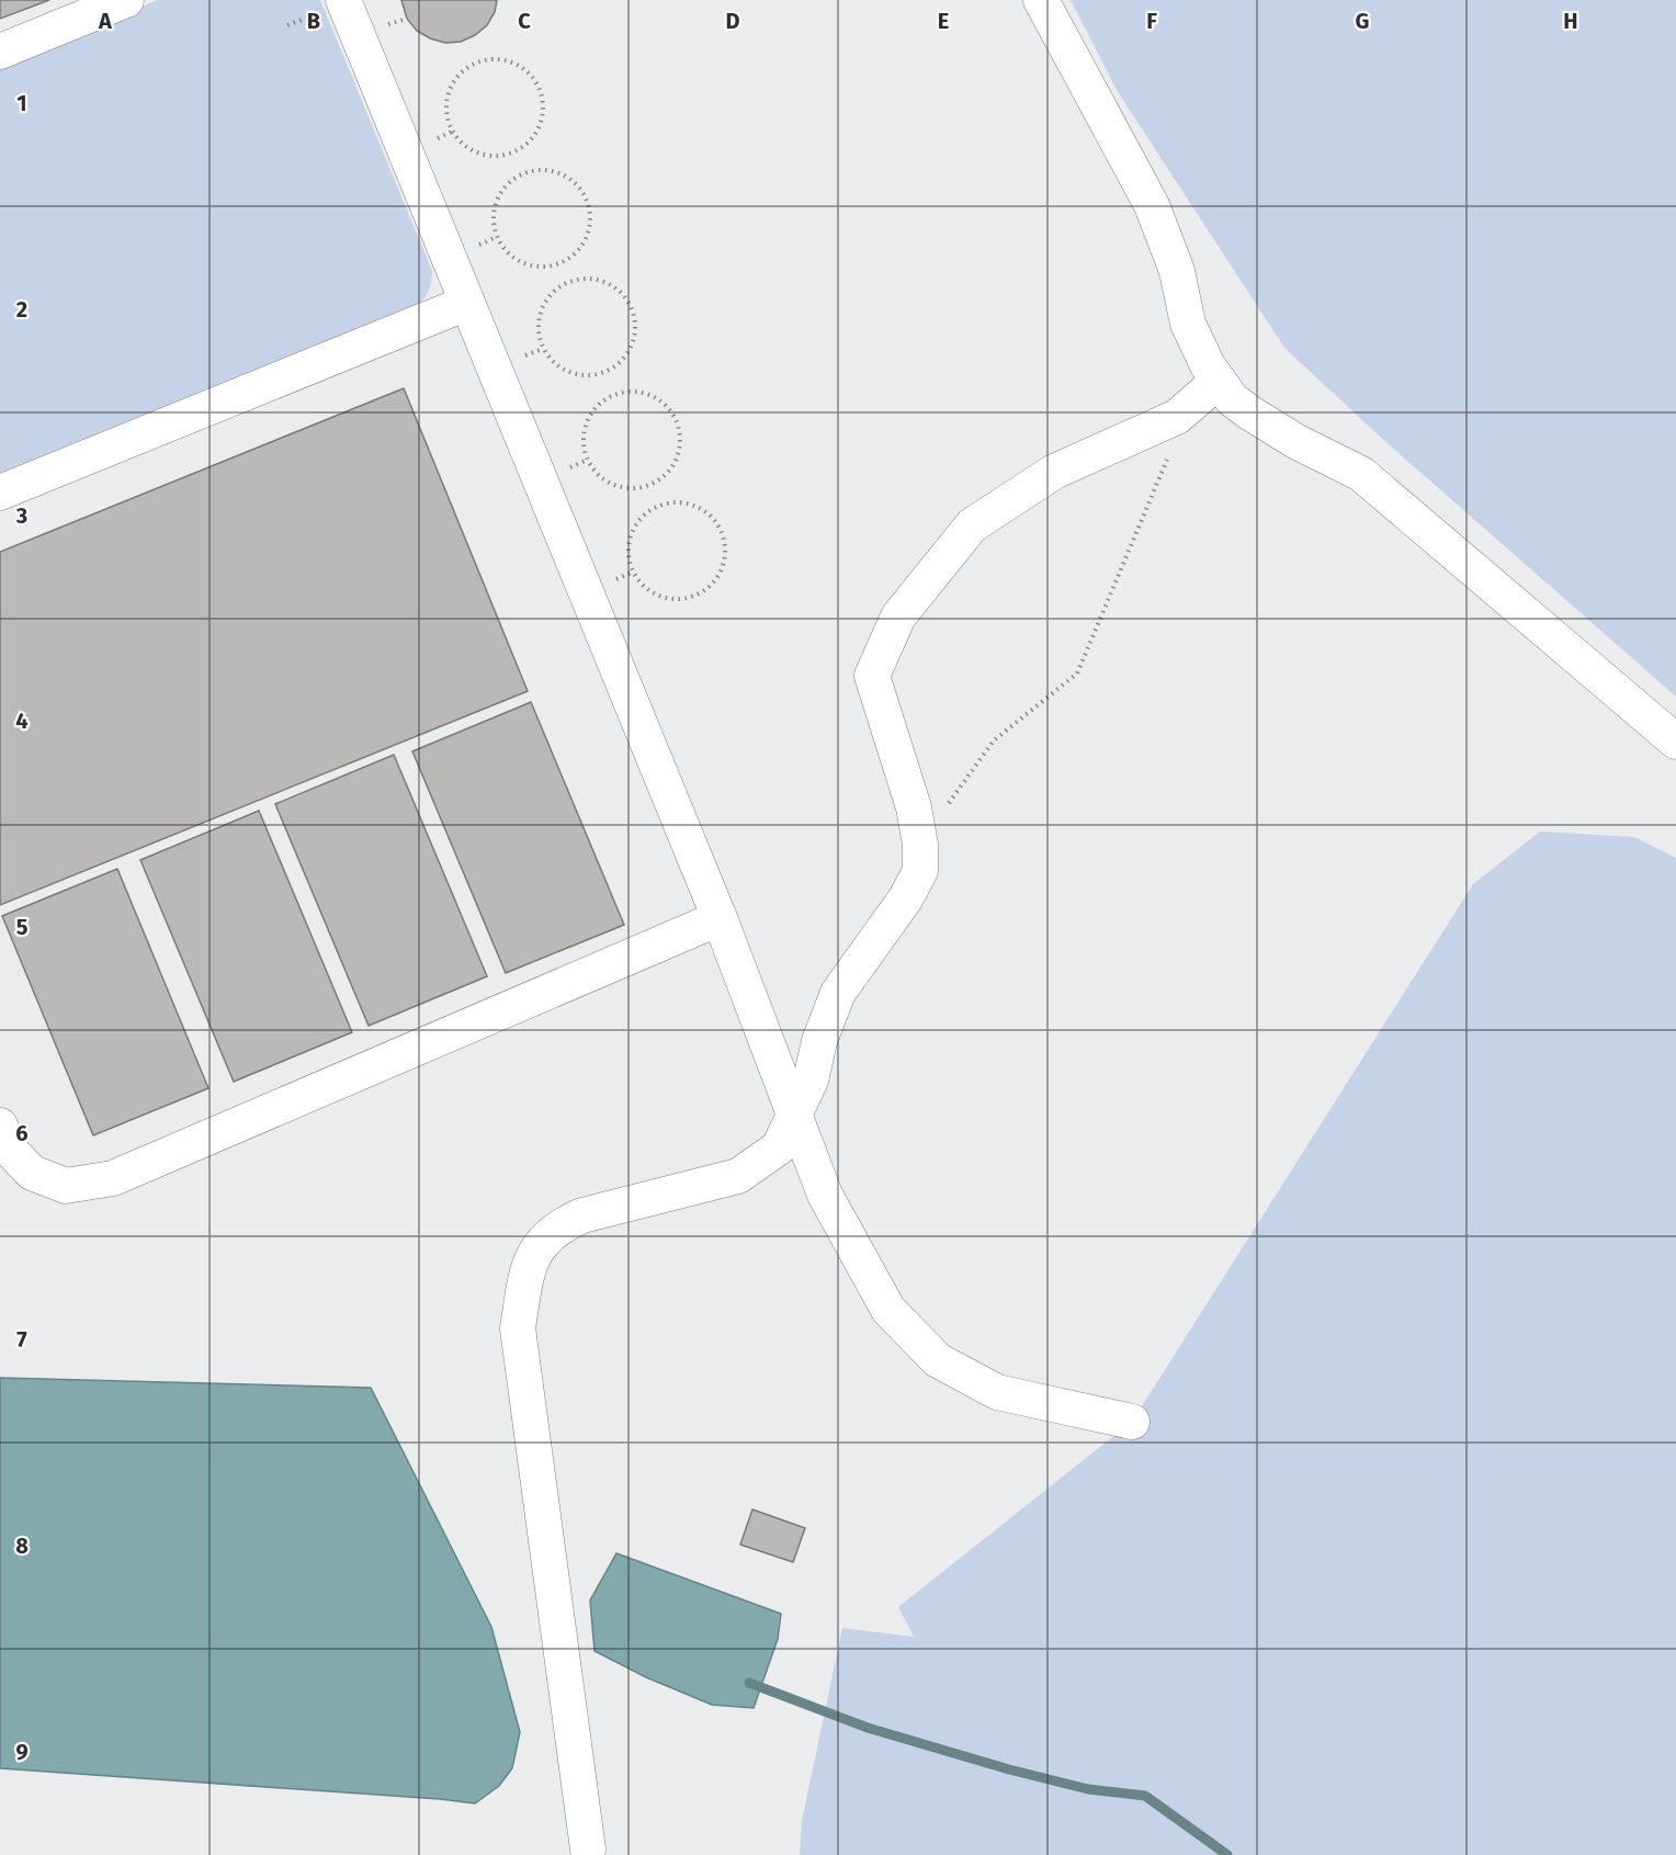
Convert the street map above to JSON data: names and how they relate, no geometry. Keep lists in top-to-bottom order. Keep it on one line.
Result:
{"grid":{"columns":["A","B","C","D","E","F","G","H"],"rows":["1","2","3","4","5","6","7","8","9"]}}
